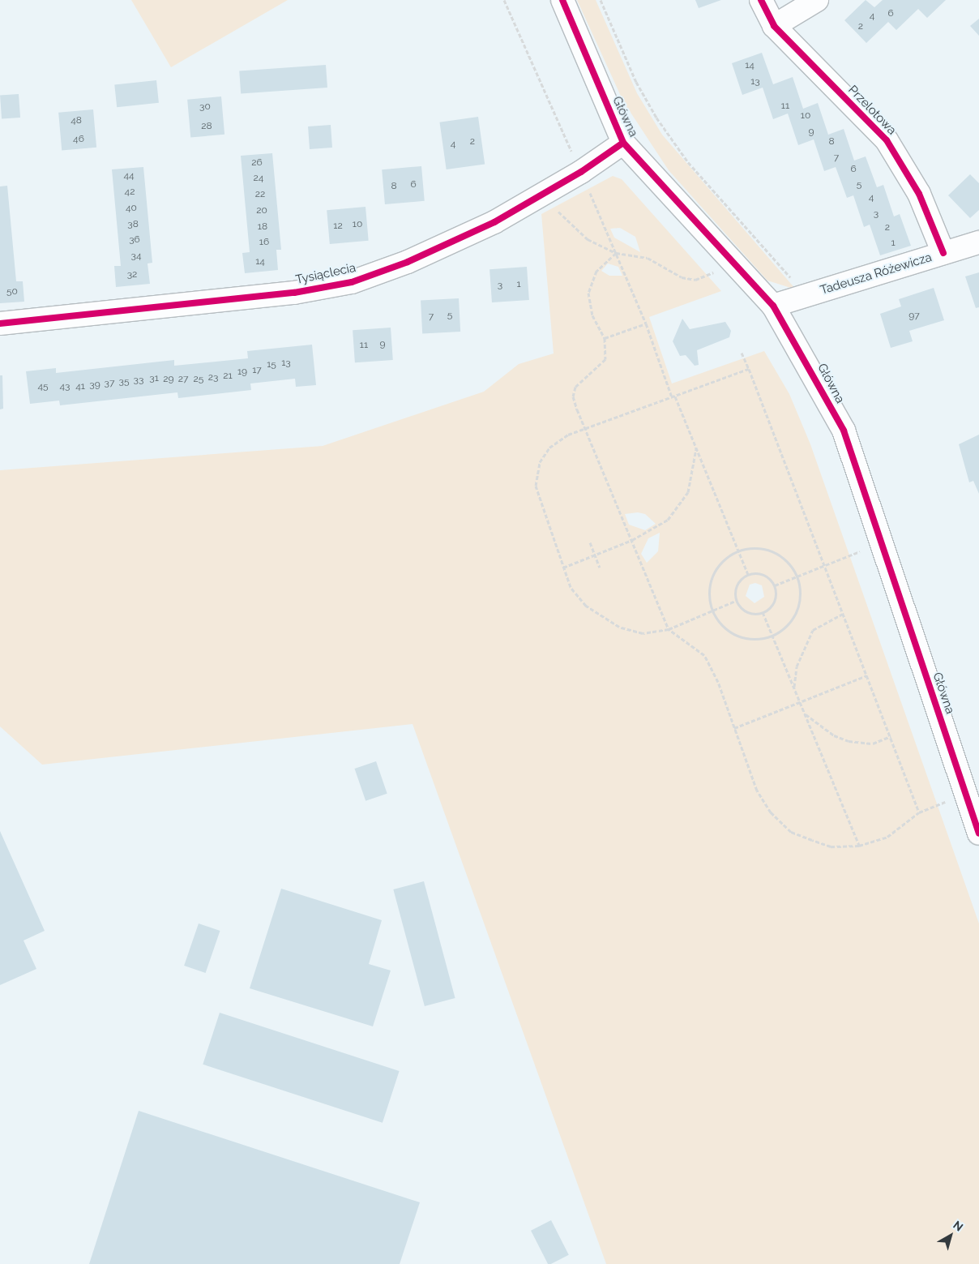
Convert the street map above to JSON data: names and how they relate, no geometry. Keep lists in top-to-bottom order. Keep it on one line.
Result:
{"streets":{"street":["Przelotowa","Główna","Tysiąclecia","Tadeusza Różewicza"]},"crossings":[["Przelotowa","Tadeusza Różewicza"],["Główna","Tysiąclecia"],["Główna","Tadeusza Różewicza"]],"house_numbers":["6","4","2","14","13","11","30","10","48","28","9","46","2","8","4","7","26","6","44","24","6","5","8","42","22","4","40","20","3","38","10","12","18","2","36","16","1","34","14","32","1","3","50","5","97","7","9","11","13","15","17","19","21","23","31","29","27","25","33","35","37","39","45","43","41"],"north":"top right"}
